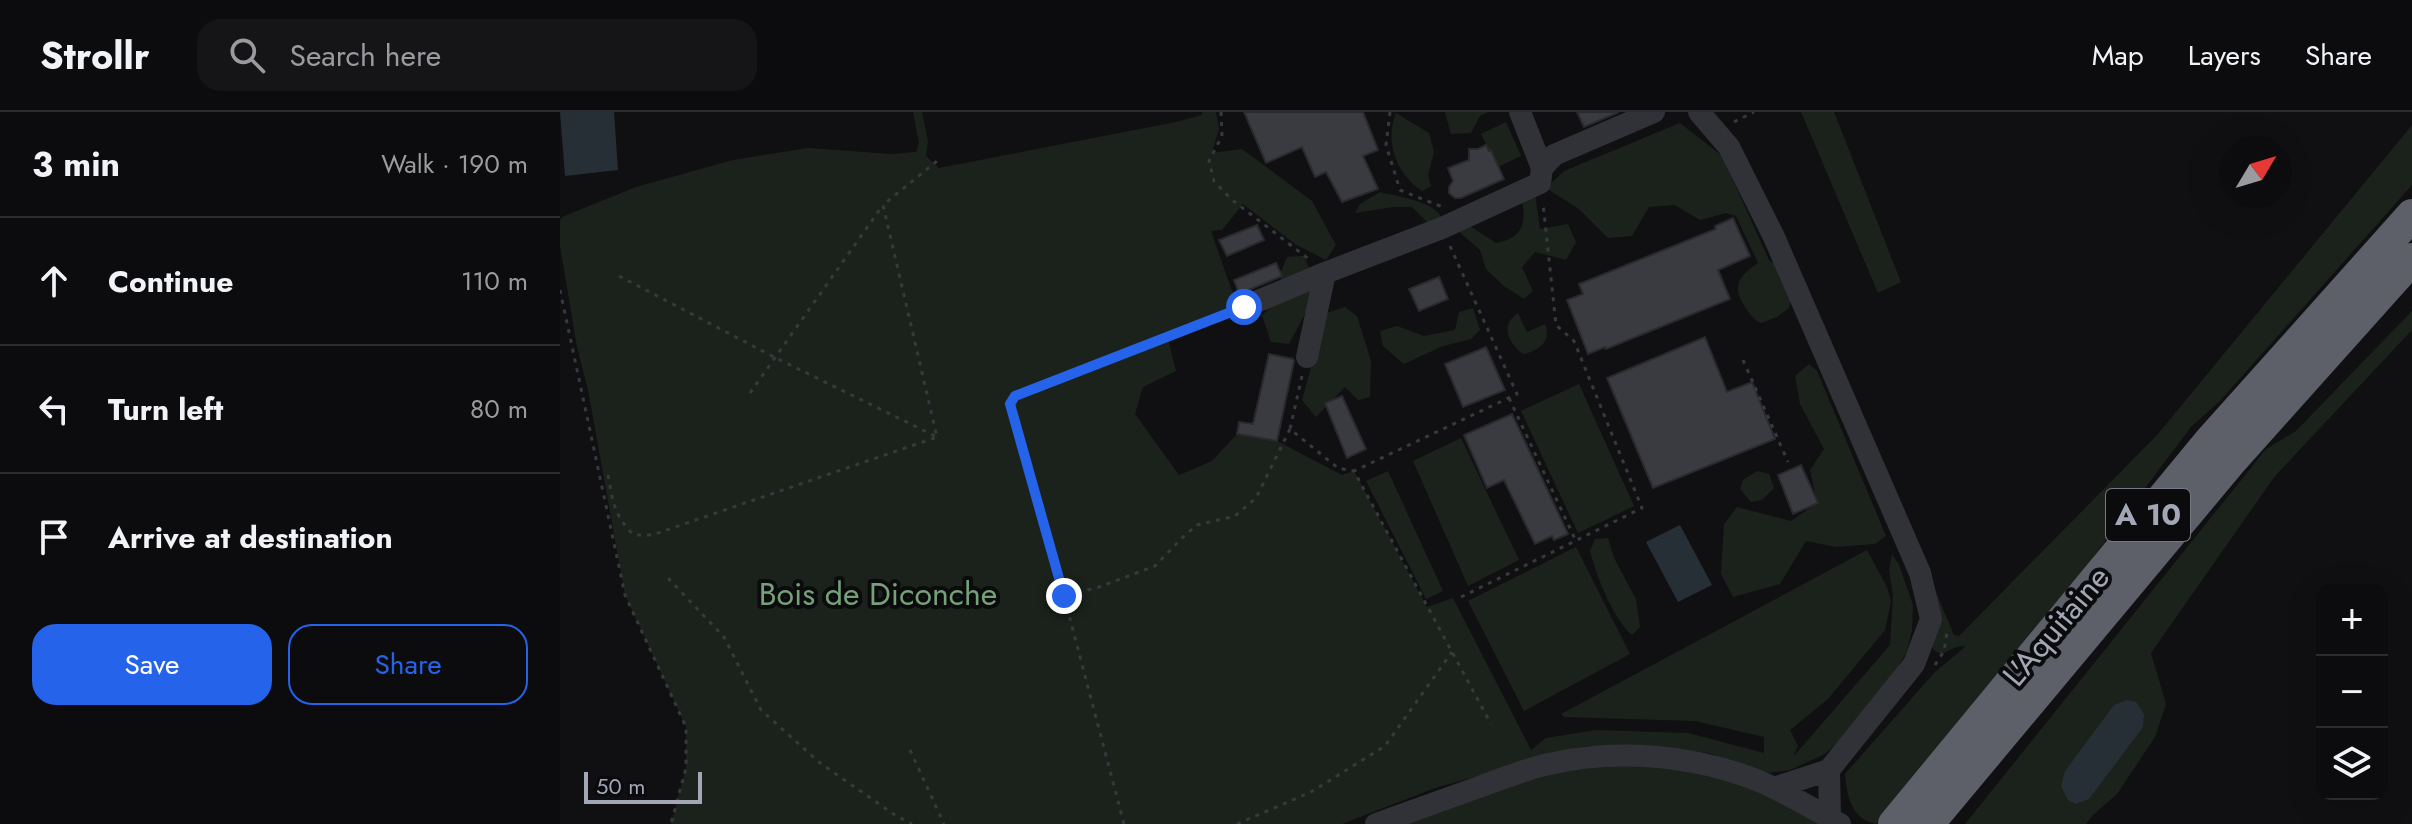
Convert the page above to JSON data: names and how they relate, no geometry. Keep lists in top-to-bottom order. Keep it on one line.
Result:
{"streets":{"highway":["A 10","L'Aquitaine"]},"parks":["Bois de Diconche"],"scale_bar":"50 m","north":"top right","page":{"header":"Strollr","search":"Search here","nav":["Map","Layers","Share"],"heading":["3 min","Walk · 190 m"],"list":[["Continue","110 m"],["Turn left","80 m"],"Arrive at destination"],"map_buttons":["+","−"],"buttons":["Save","Share"],"scale":"50 m"}}
